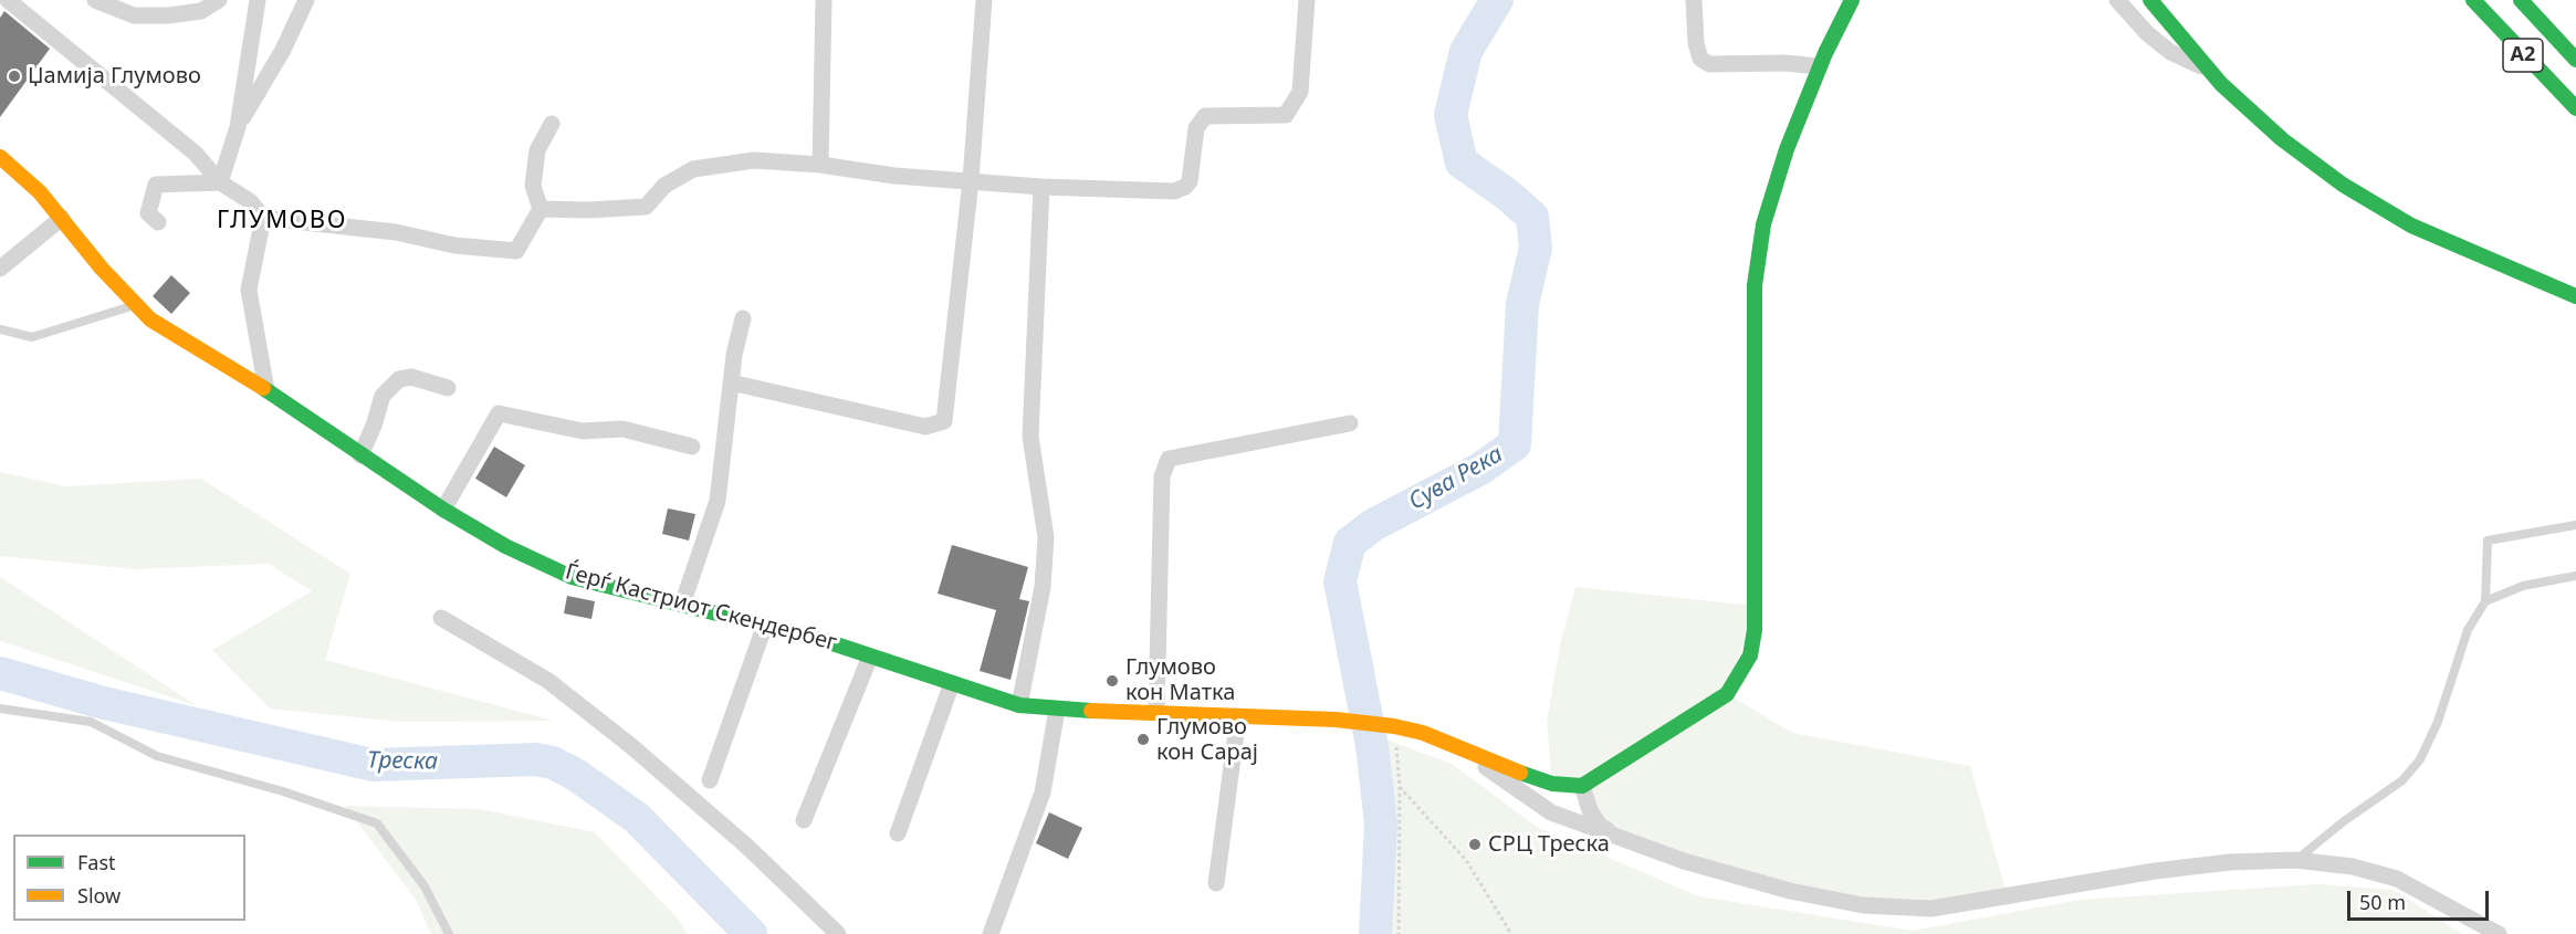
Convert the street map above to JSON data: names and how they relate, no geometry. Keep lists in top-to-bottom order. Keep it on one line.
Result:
{"streets":{"main road":["A2","Ѓерѓ Кастриот Скендербег"]},"districts":["ГЛУМОВО"],"water":["Сува Река","Треска"],"places":["Џамија Глумово","Глумово кон Матка","Глумово кон Сарај","СРЦ Треска"],"legend":["Fast","Slow"],"scale_bar":"50 m"}
